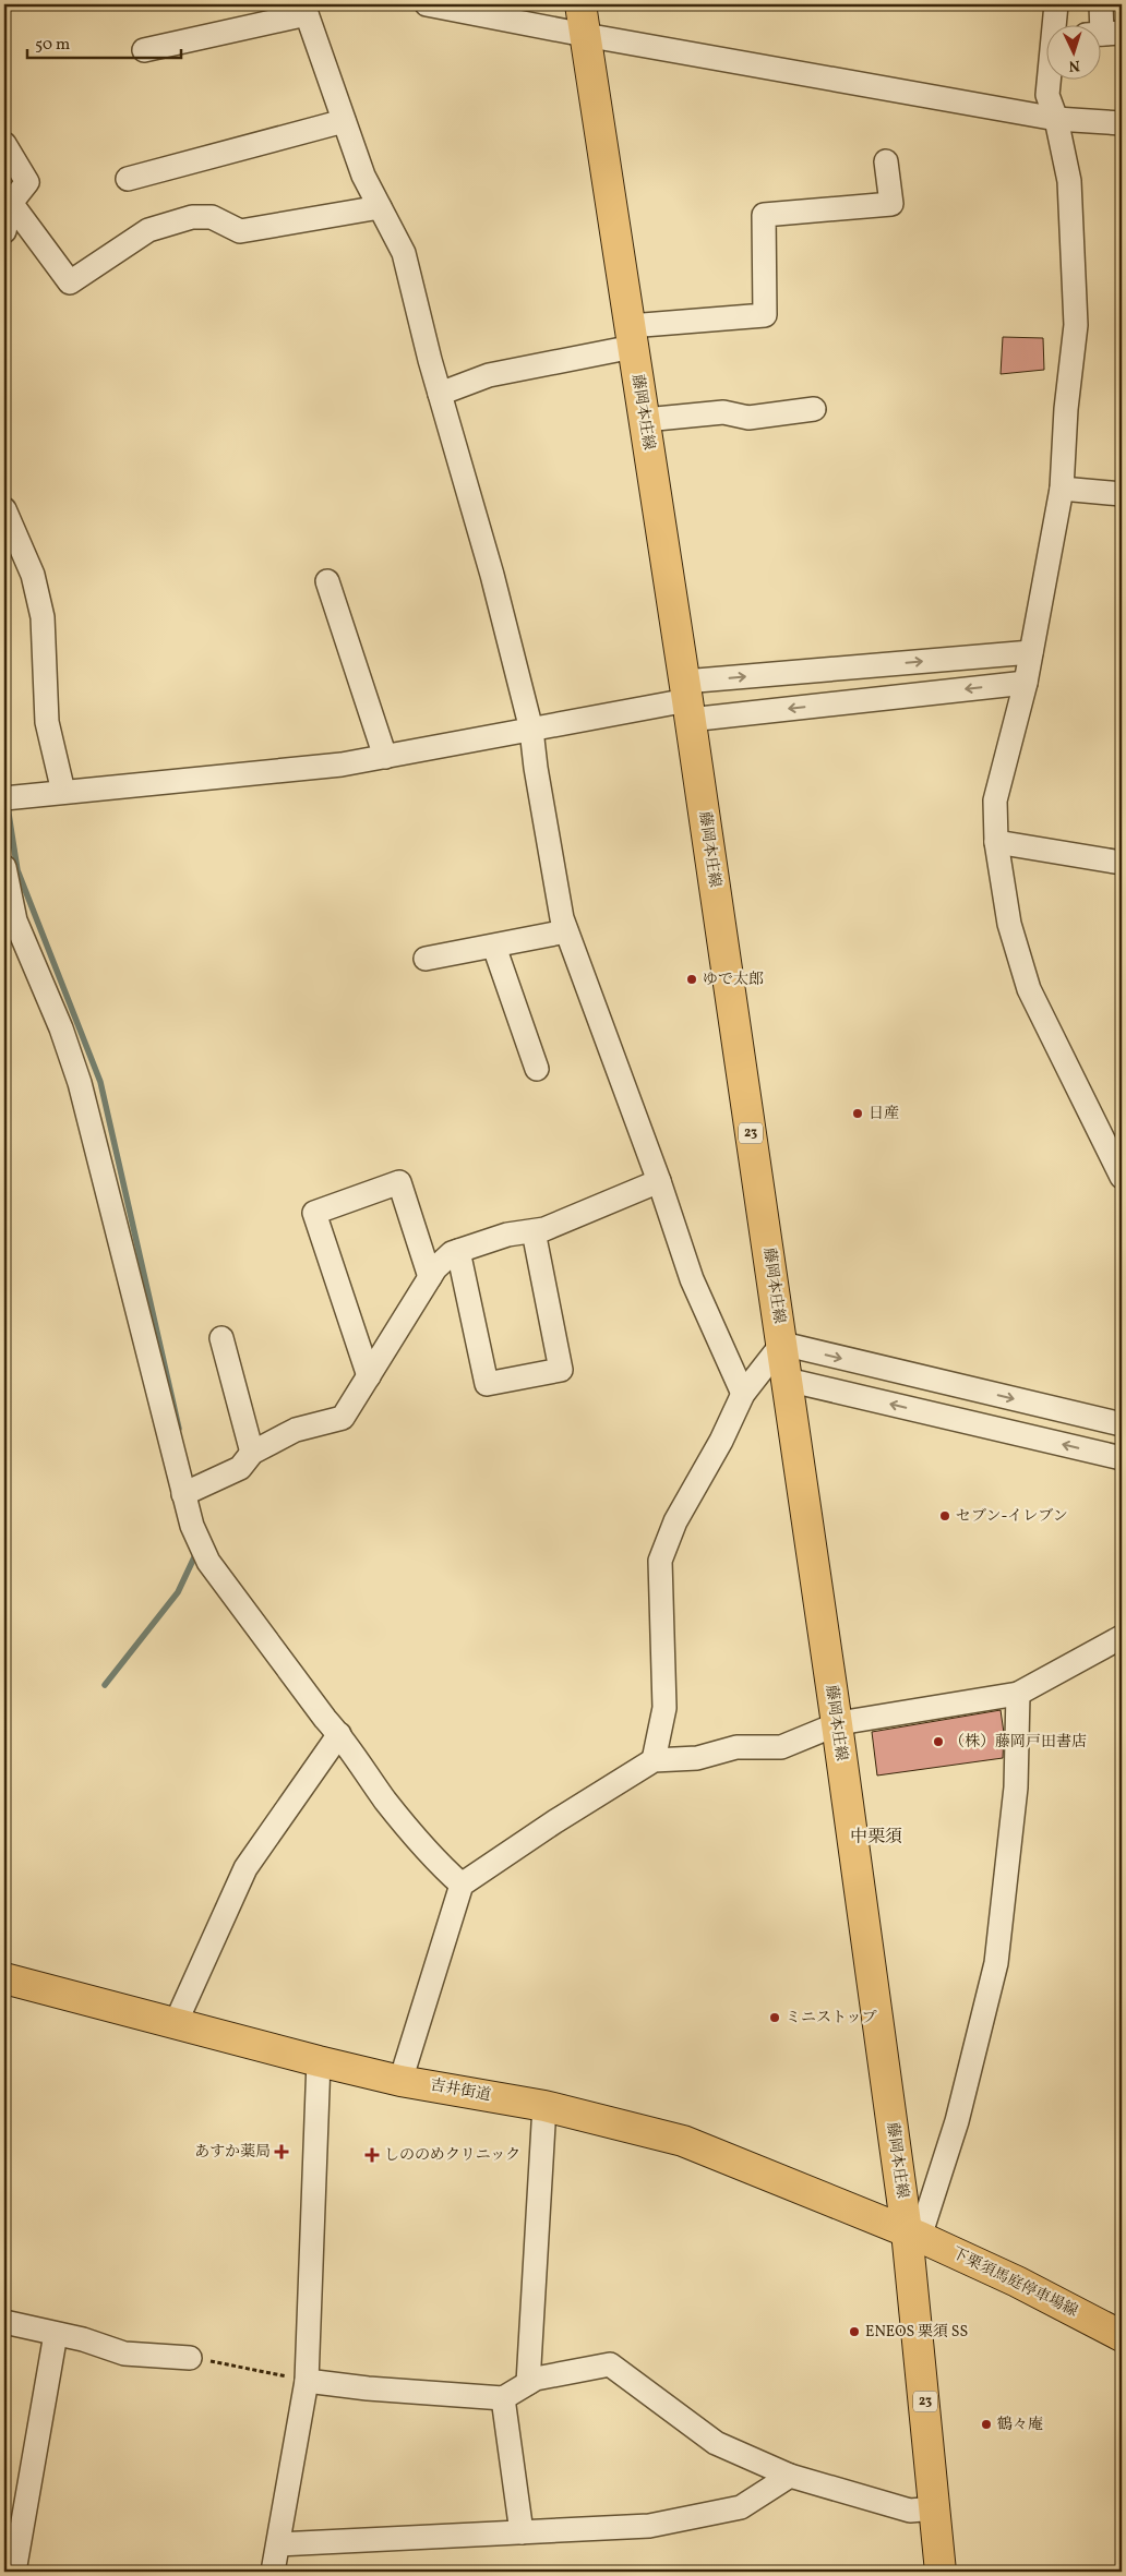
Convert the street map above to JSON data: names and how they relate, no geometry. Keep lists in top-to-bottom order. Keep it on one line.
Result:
{"streets":{"main road":["藤岡本庄線","23","吉井街道","下栗須馬庭停車場線"]},"crossings":[["藤岡本庄線","吉井街道"],["藤岡本庄線","下栗須馬庭停車場線"],["吉井街道","下栗須馬庭停車場線"]],"districts":["中栗須"],"places":{"other":["ゆで太郎","日産","セブン-イレブン","（株）藤岡戸田書店","ミニストップ","ENEOS 栗須 SS","鶴々庵"],"health":["あすか薬局","しののめクリニック"]},"scale_bar":"50 m","north":"bottom"}
